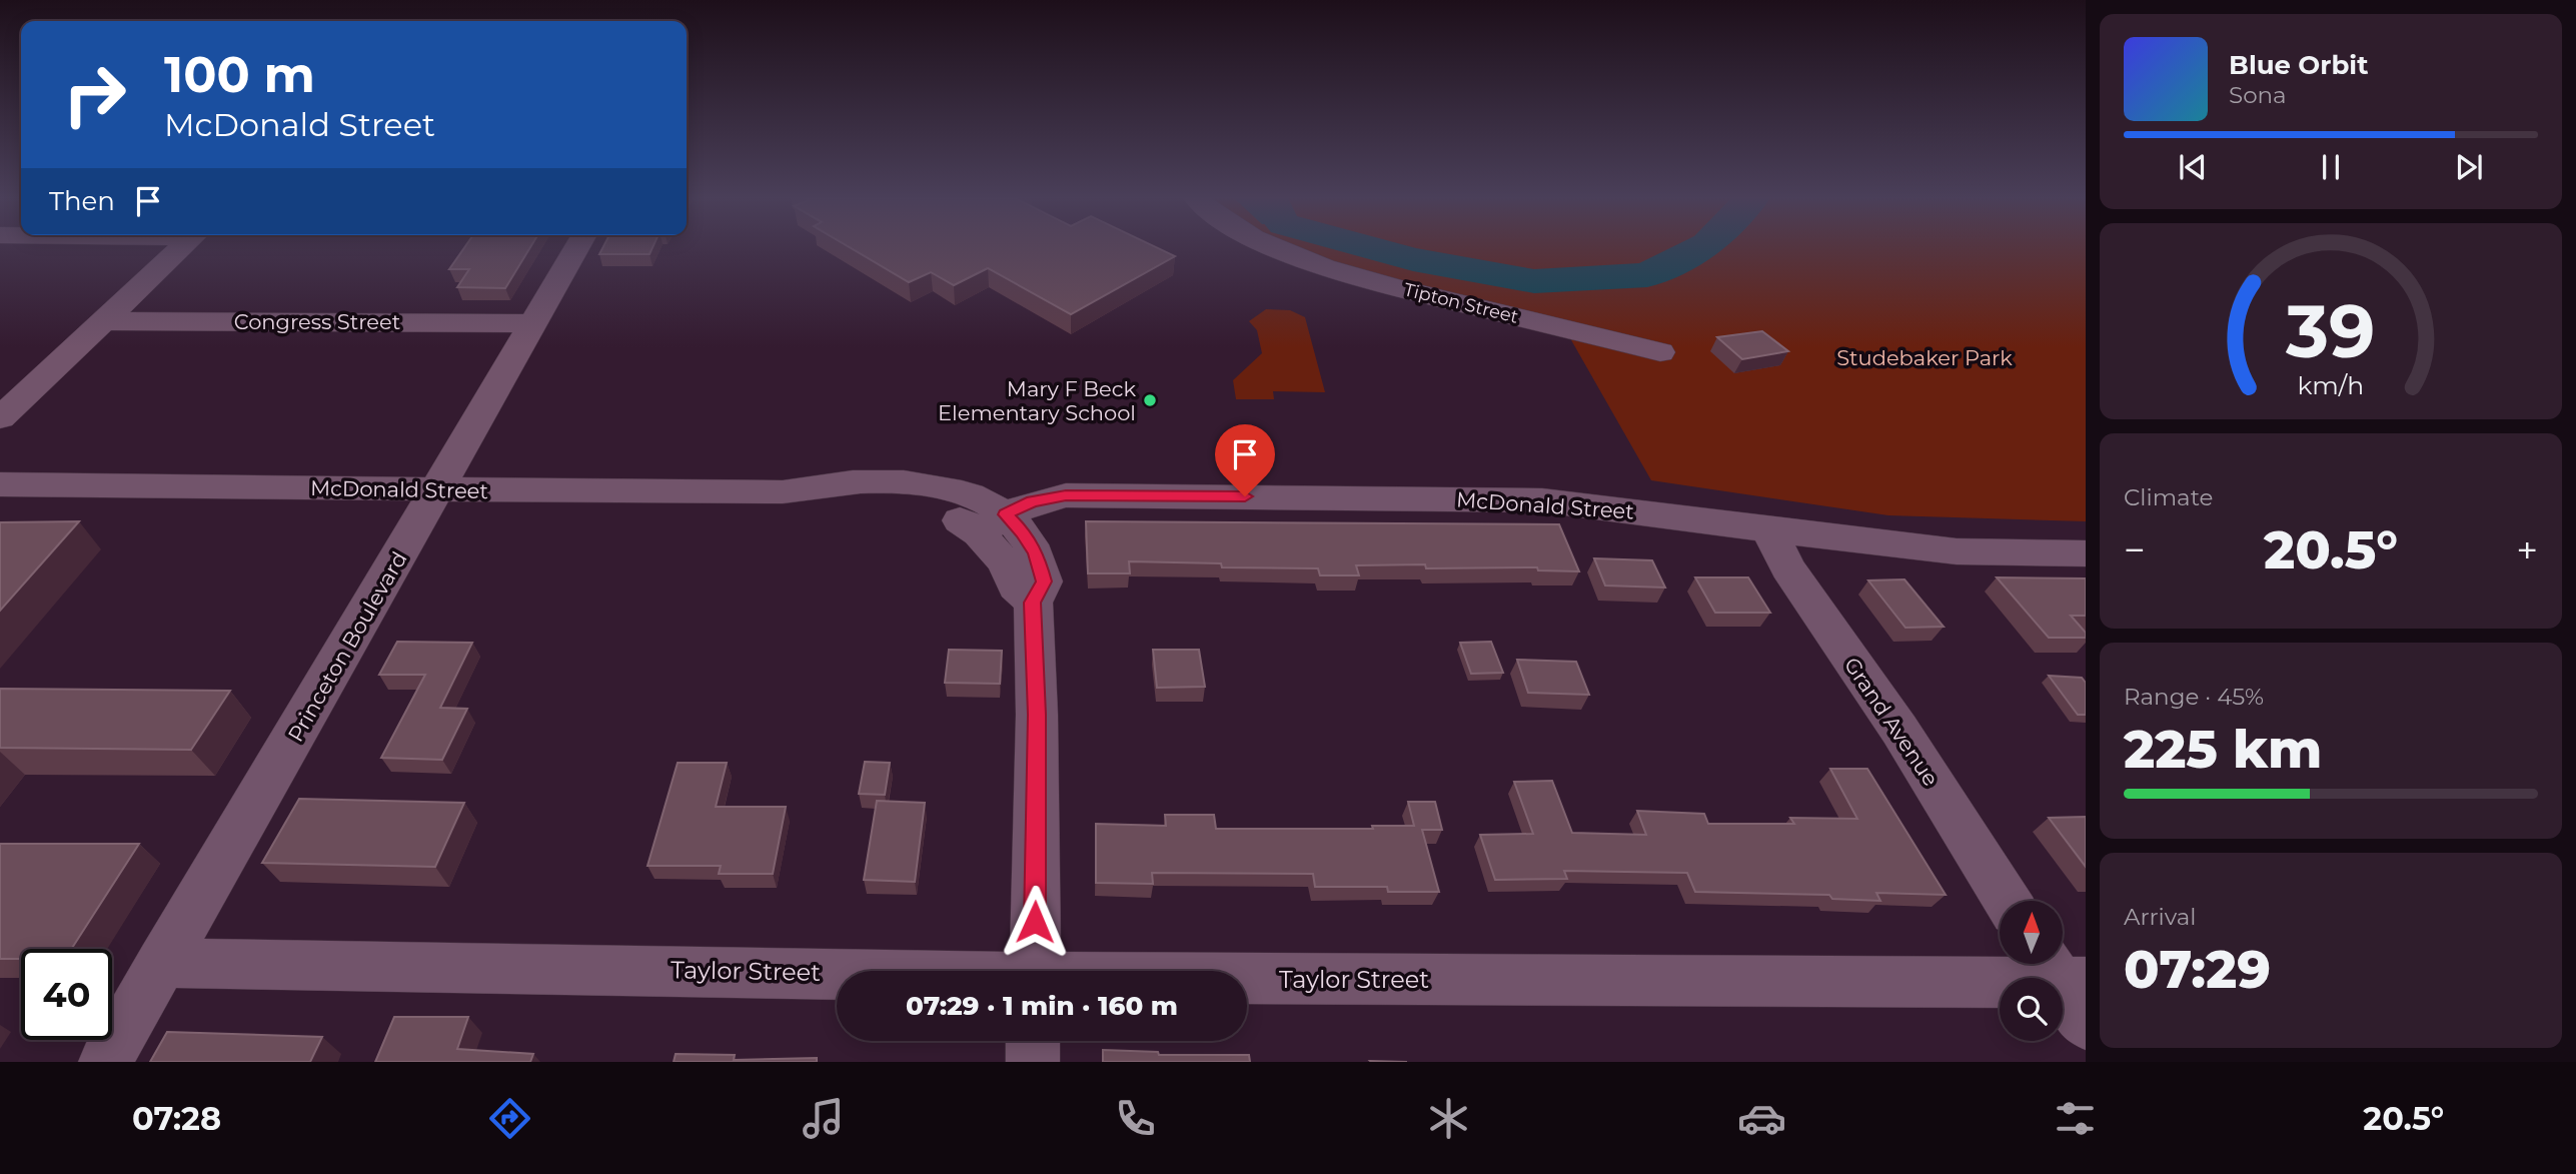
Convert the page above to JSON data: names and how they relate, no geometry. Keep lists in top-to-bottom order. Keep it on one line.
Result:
{"streets":{"street":["Tipton Street","Congress Street","McDonald Street","Princeton Boulevard","Grand Avenue","Taylor Street"]},"crossings":[["Congress Street","Princeton Boulevard"],["McDonald Street","Princeton Boulevard"],["McDonald Street","Grand Avenue"],["Princeton Boulevard","Taylor Street"]],"parks":["Studebaker Park"],"places":["Mary F Beck Elementary School"],"north":"top","page":{"turn":["100 m","McDonald Street"],"song":["Blue Orbit","Sona"],"then":"Then","tile":["Climate",["Range · 45%","225 km"],["Arrival","07:29"]],"heat":["−","20.5°","+"],"limit":"40","trip":"07:29 · 1 min · 160 m","tabs":["07:28","20.5°"],"gauge":["39","km/h"]}}
